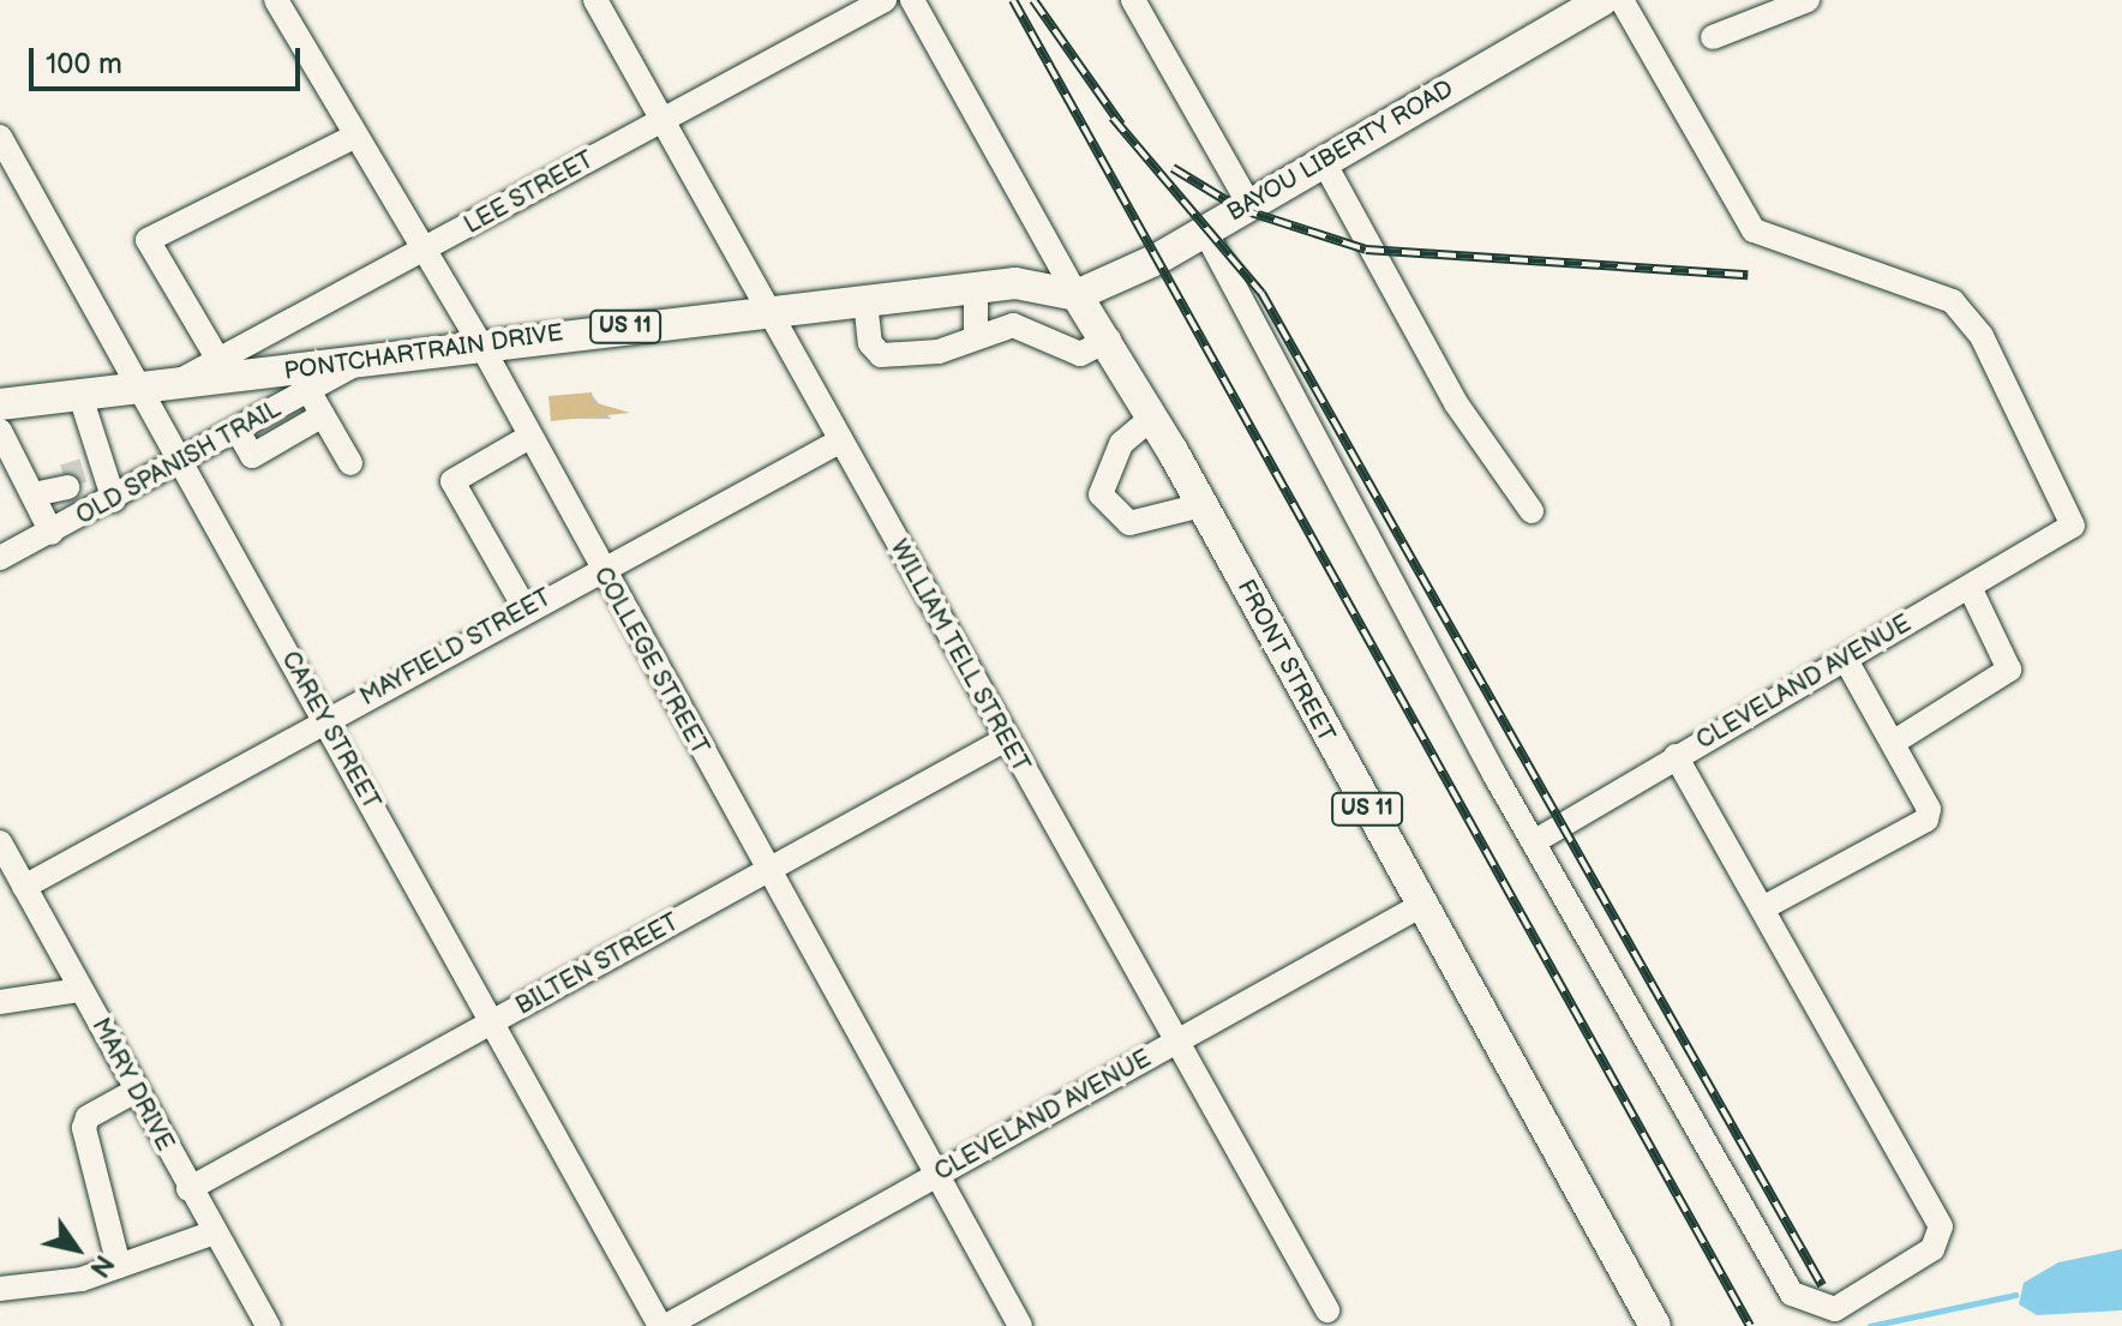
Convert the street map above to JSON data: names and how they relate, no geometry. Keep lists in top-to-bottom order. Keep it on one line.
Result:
{"streets":{"main road":["BAYOU LIBERTY ROAD","US 11","PONTCHARTRAIN DRIVE","FRONT STREET"],"street":["LEE STREET","OLD SPANISH TRAIL","MAYFIELD STREET","WILLIAM TELL STREET","COLLEGE STREET","CLEVELAND AVENUE","CAREY STREET","BILTEN STREET","MARY DRIVE"]},"crossings":[["BAYOU LIBERTY ROAD","PONTCHARTRAIN DRIVE"],["BAYOU LIBERTY ROAD","FRONT STREET"],["LEE STREET","PONTCHARTRAIN DRIVE"],["LEE STREET","WILLIAM TELL STREET"],["LEE STREET","COLLEGE STREET"],["LEE STREET","CAREY STREET"],["PONTCHARTRAIN DRIVE","OLD SPANISH TRAIL"],["PONTCHARTRAIN DRIVE","WILLIAM TELL STREET"],["PONTCHARTRAIN DRIVE","COLLEGE STREET"],["PONTCHARTRAIN DRIVE","FRONT STREET"],["PONTCHARTRAIN DRIVE","CAREY STREET"],["OLD SPANISH TRAIL","CAREY STREET"],["MAYFIELD STREET","WILLIAM TELL STREET"],["MAYFIELD STREET","COLLEGE STREET"],["MAYFIELD STREET","CAREY STREET"],["MAYFIELD STREET","MARY DRIVE"],["WILLIAM TELL STREET","CLEVELAND AVENUE"],["WILLIAM TELL STREET","BILTEN STREET"],["COLLEGE STREET","CLEVELAND AVENUE"],["COLLEGE STREET","BILTEN STREET"],["FRONT STREET","CLEVELAND AVENUE"],["CLEVELAND AVENUE","CAREY STREET"],["CAREY STREET","BILTEN STREET"],["BILTEN STREET","MARY DRIVE"]],"scale_bar":"100 m","north":"bottom right"}
